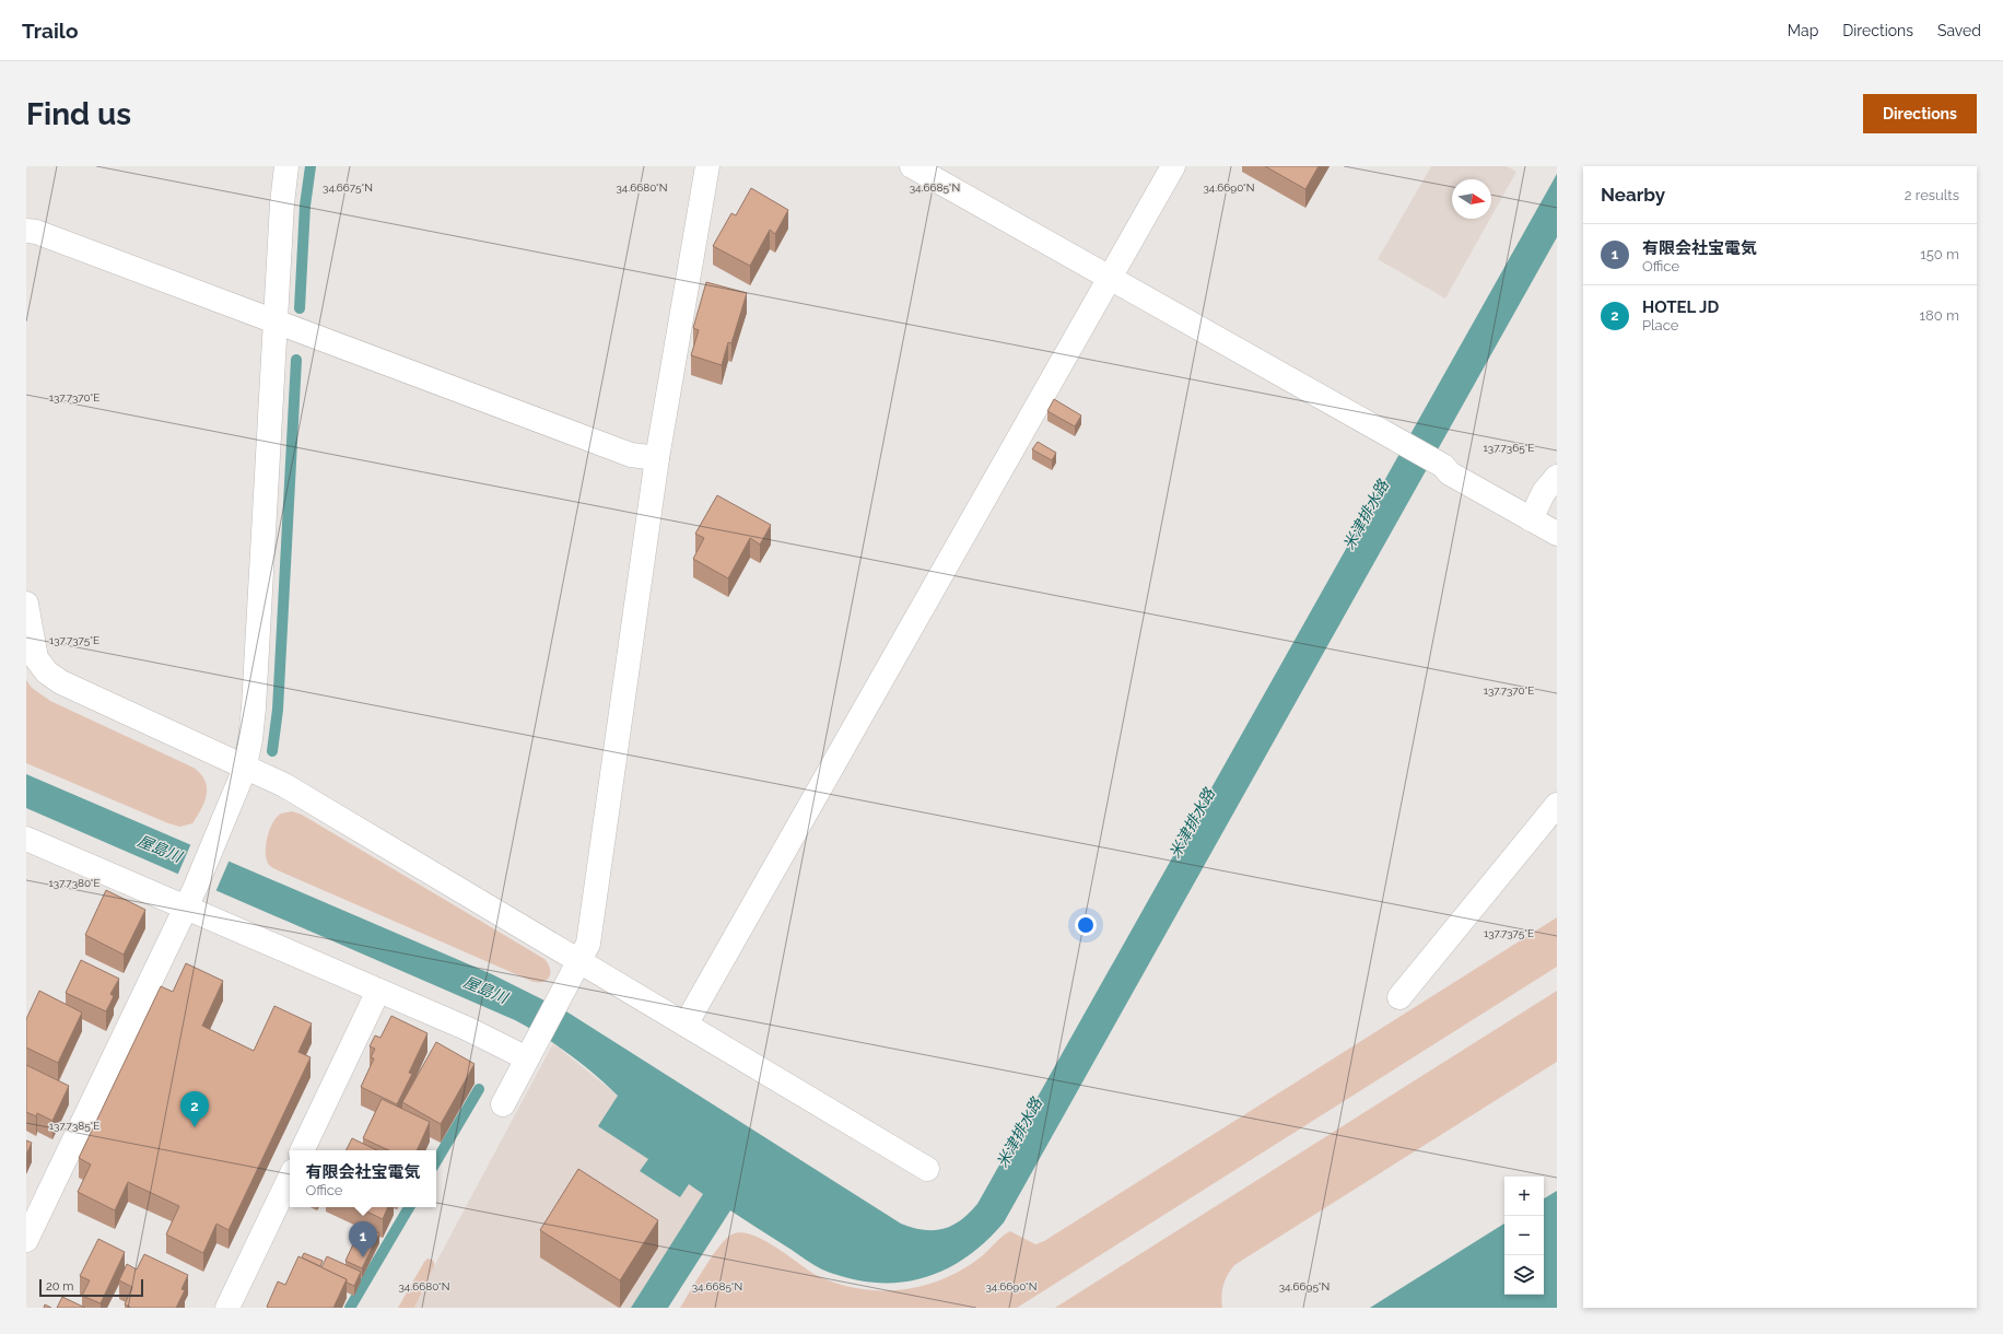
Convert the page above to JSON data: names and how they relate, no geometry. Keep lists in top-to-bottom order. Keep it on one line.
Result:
{"water":["米津排水路","屋島川"],"scale_bar":"20 m","north":"right","page":{"header":"Trailo","nav":["Map","Directions","Saved"],"buttons":"Directions","title":"Find us","heading":["Nearby","2 results"],"list":[{"mark":"1","name":"有限会社宝電気","note":"Office","value":"150 m"},{"mark":"2","name":"HOTEL JD","note":"Place","value":"180 m"}],"pins":["2","1"],"popup":["有限会社宝電気","Office"],"map_buttons":["+","−"],"scale":"20 m"},"coordinates":["34.6675°N","34.6680°N","34.6685°N","34.6690°N","137.7370°E","137.7365°E","137.7375°E","137.7380°E","137.7385°E","34.6695°N"]}
